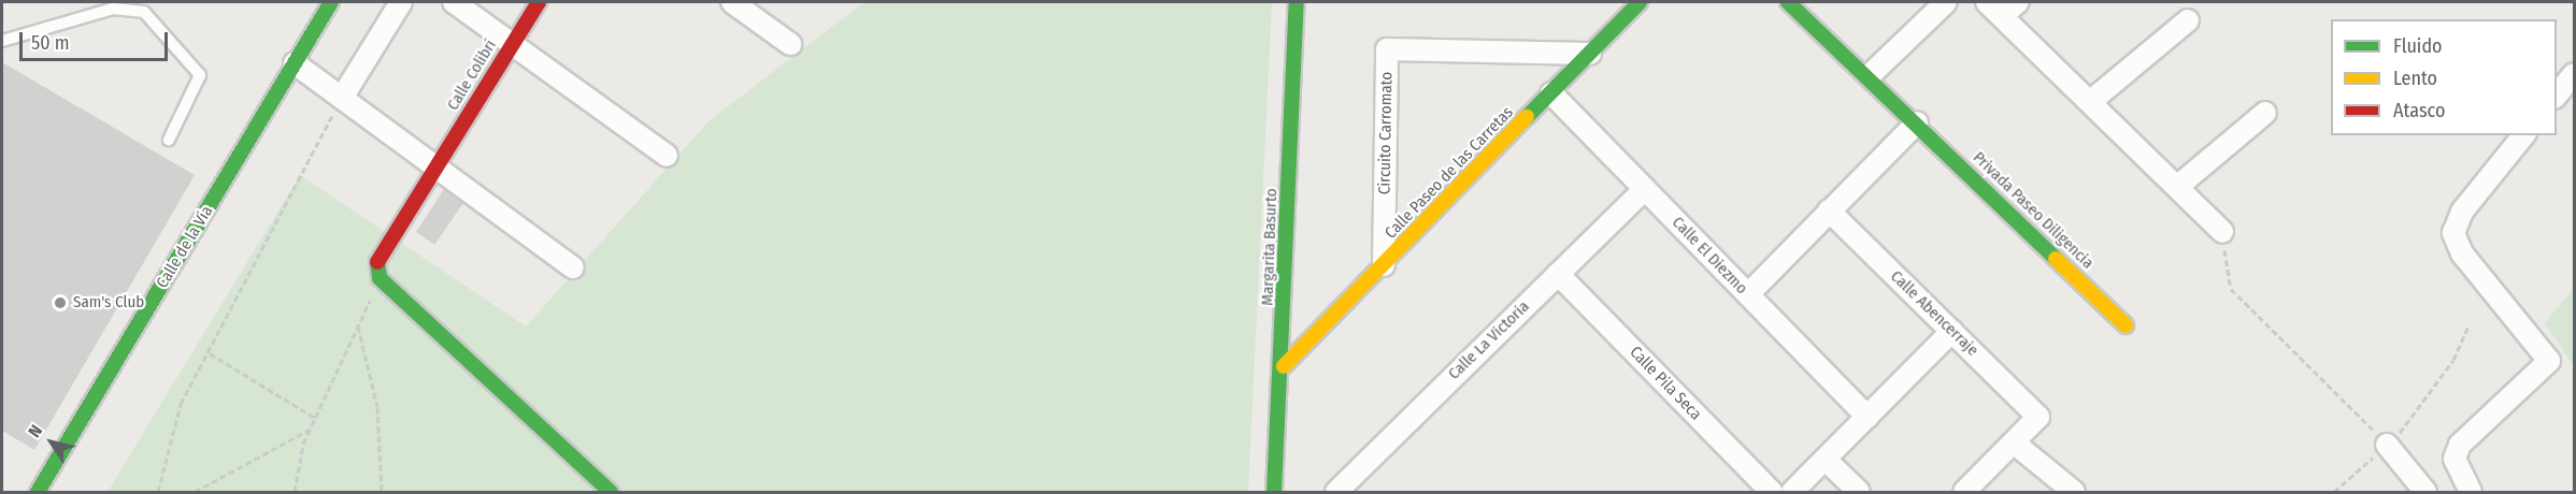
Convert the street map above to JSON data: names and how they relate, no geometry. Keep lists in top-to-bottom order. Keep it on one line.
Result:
{"streets":{"street":["Calle Colibrí","Circuito Carromato","Calle Paseo de las Carretas","Privada Paseo Diligencia","Calle de la Vía","Margarita Basurto","Calle El Diezmo","Calle Abencerraje","Calle La Victoria","Calle Pila Seca"]},"crossings":[["Circuito Carromato","Calle Paseo de las Carretas"],["Calle Paseo de las Carretas","Margarita Basurto"],["Calle Paseo de las Carretas","Calle El Diezmo"],["Calle El Diezmo","Calle La Victoria"],["Calle La Victoria","Calle Pila Seca"]],"places":["Sam's Club"],"legend":["Fluido","Lento","Atasco"],"scale_bar":"50 m","north":"top left"}
